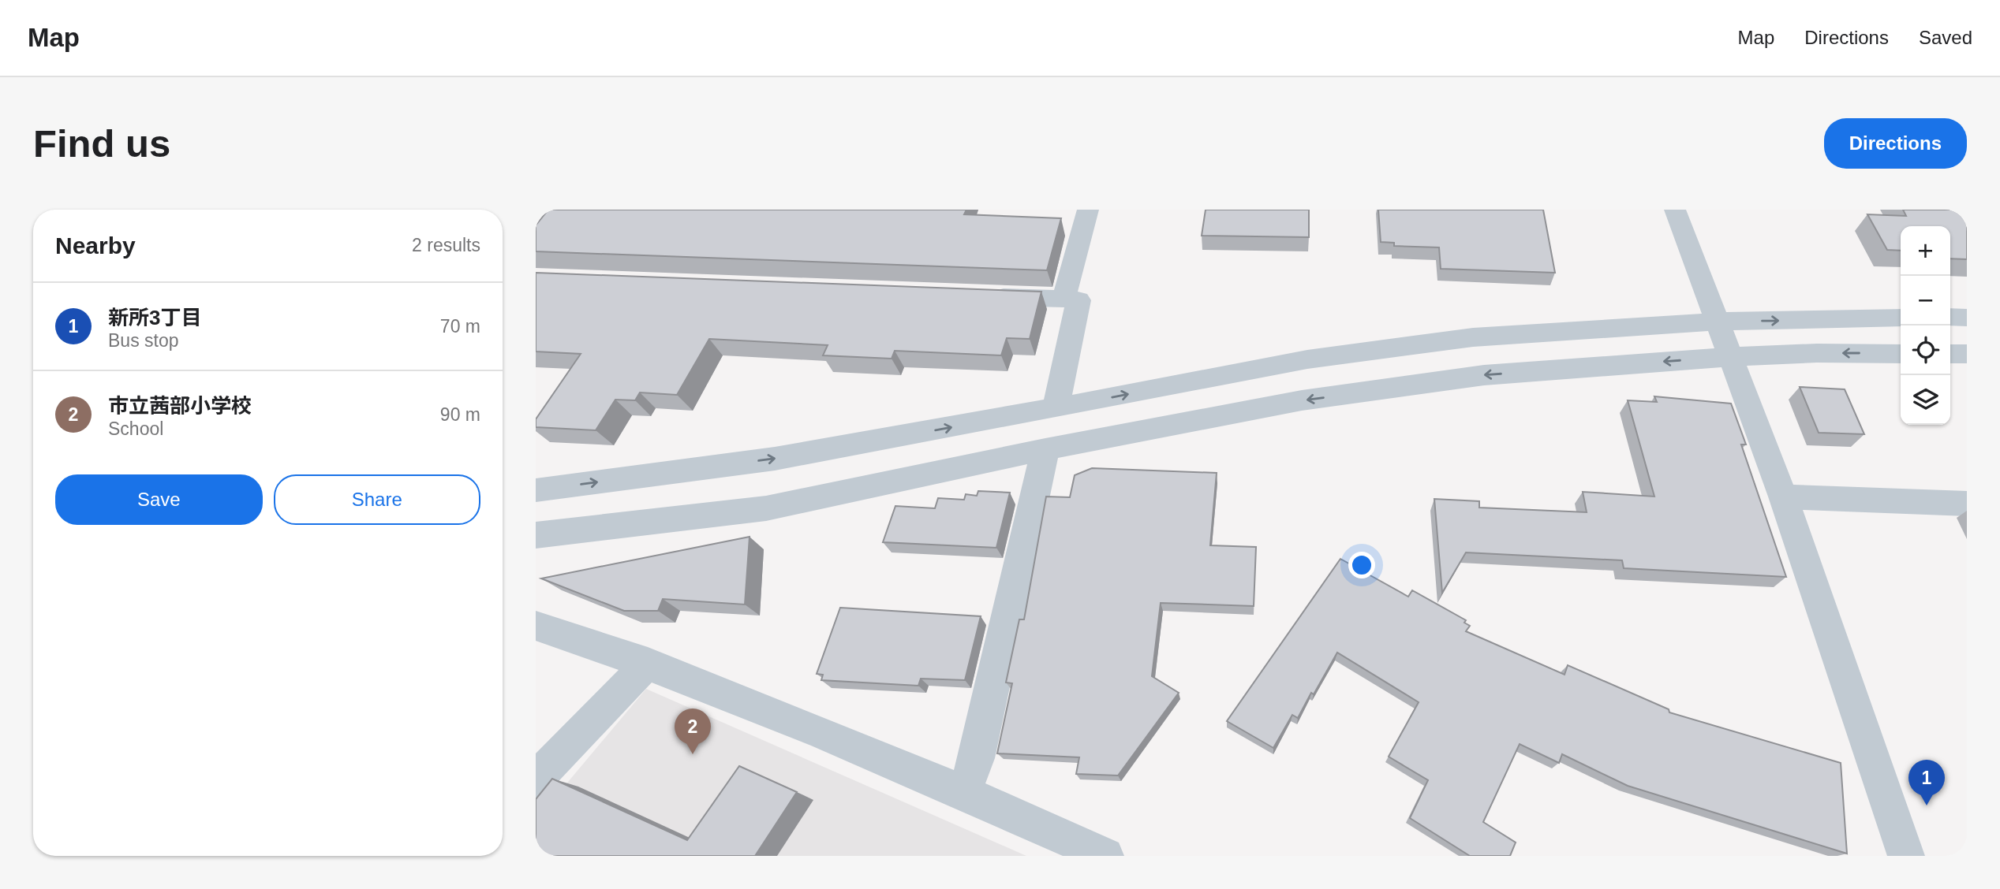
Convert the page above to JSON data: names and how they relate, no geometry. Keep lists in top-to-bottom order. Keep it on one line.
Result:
{"page":{"header":"Map","nav":["Map","Directions","Saved"],"buttons":["Directions",["Save","Share"]],"title":"Find us","heading":["Nearby","2 results"],"map_buttons":["+","−"],"list":[{"mark":"1","name":"新所3丁目","note":"Bus stop","value":"70 m"},{"mark":"2","name":"市立茜部小学校","note":"School","value":"90 m"}],"pins":["2","1"]}}
